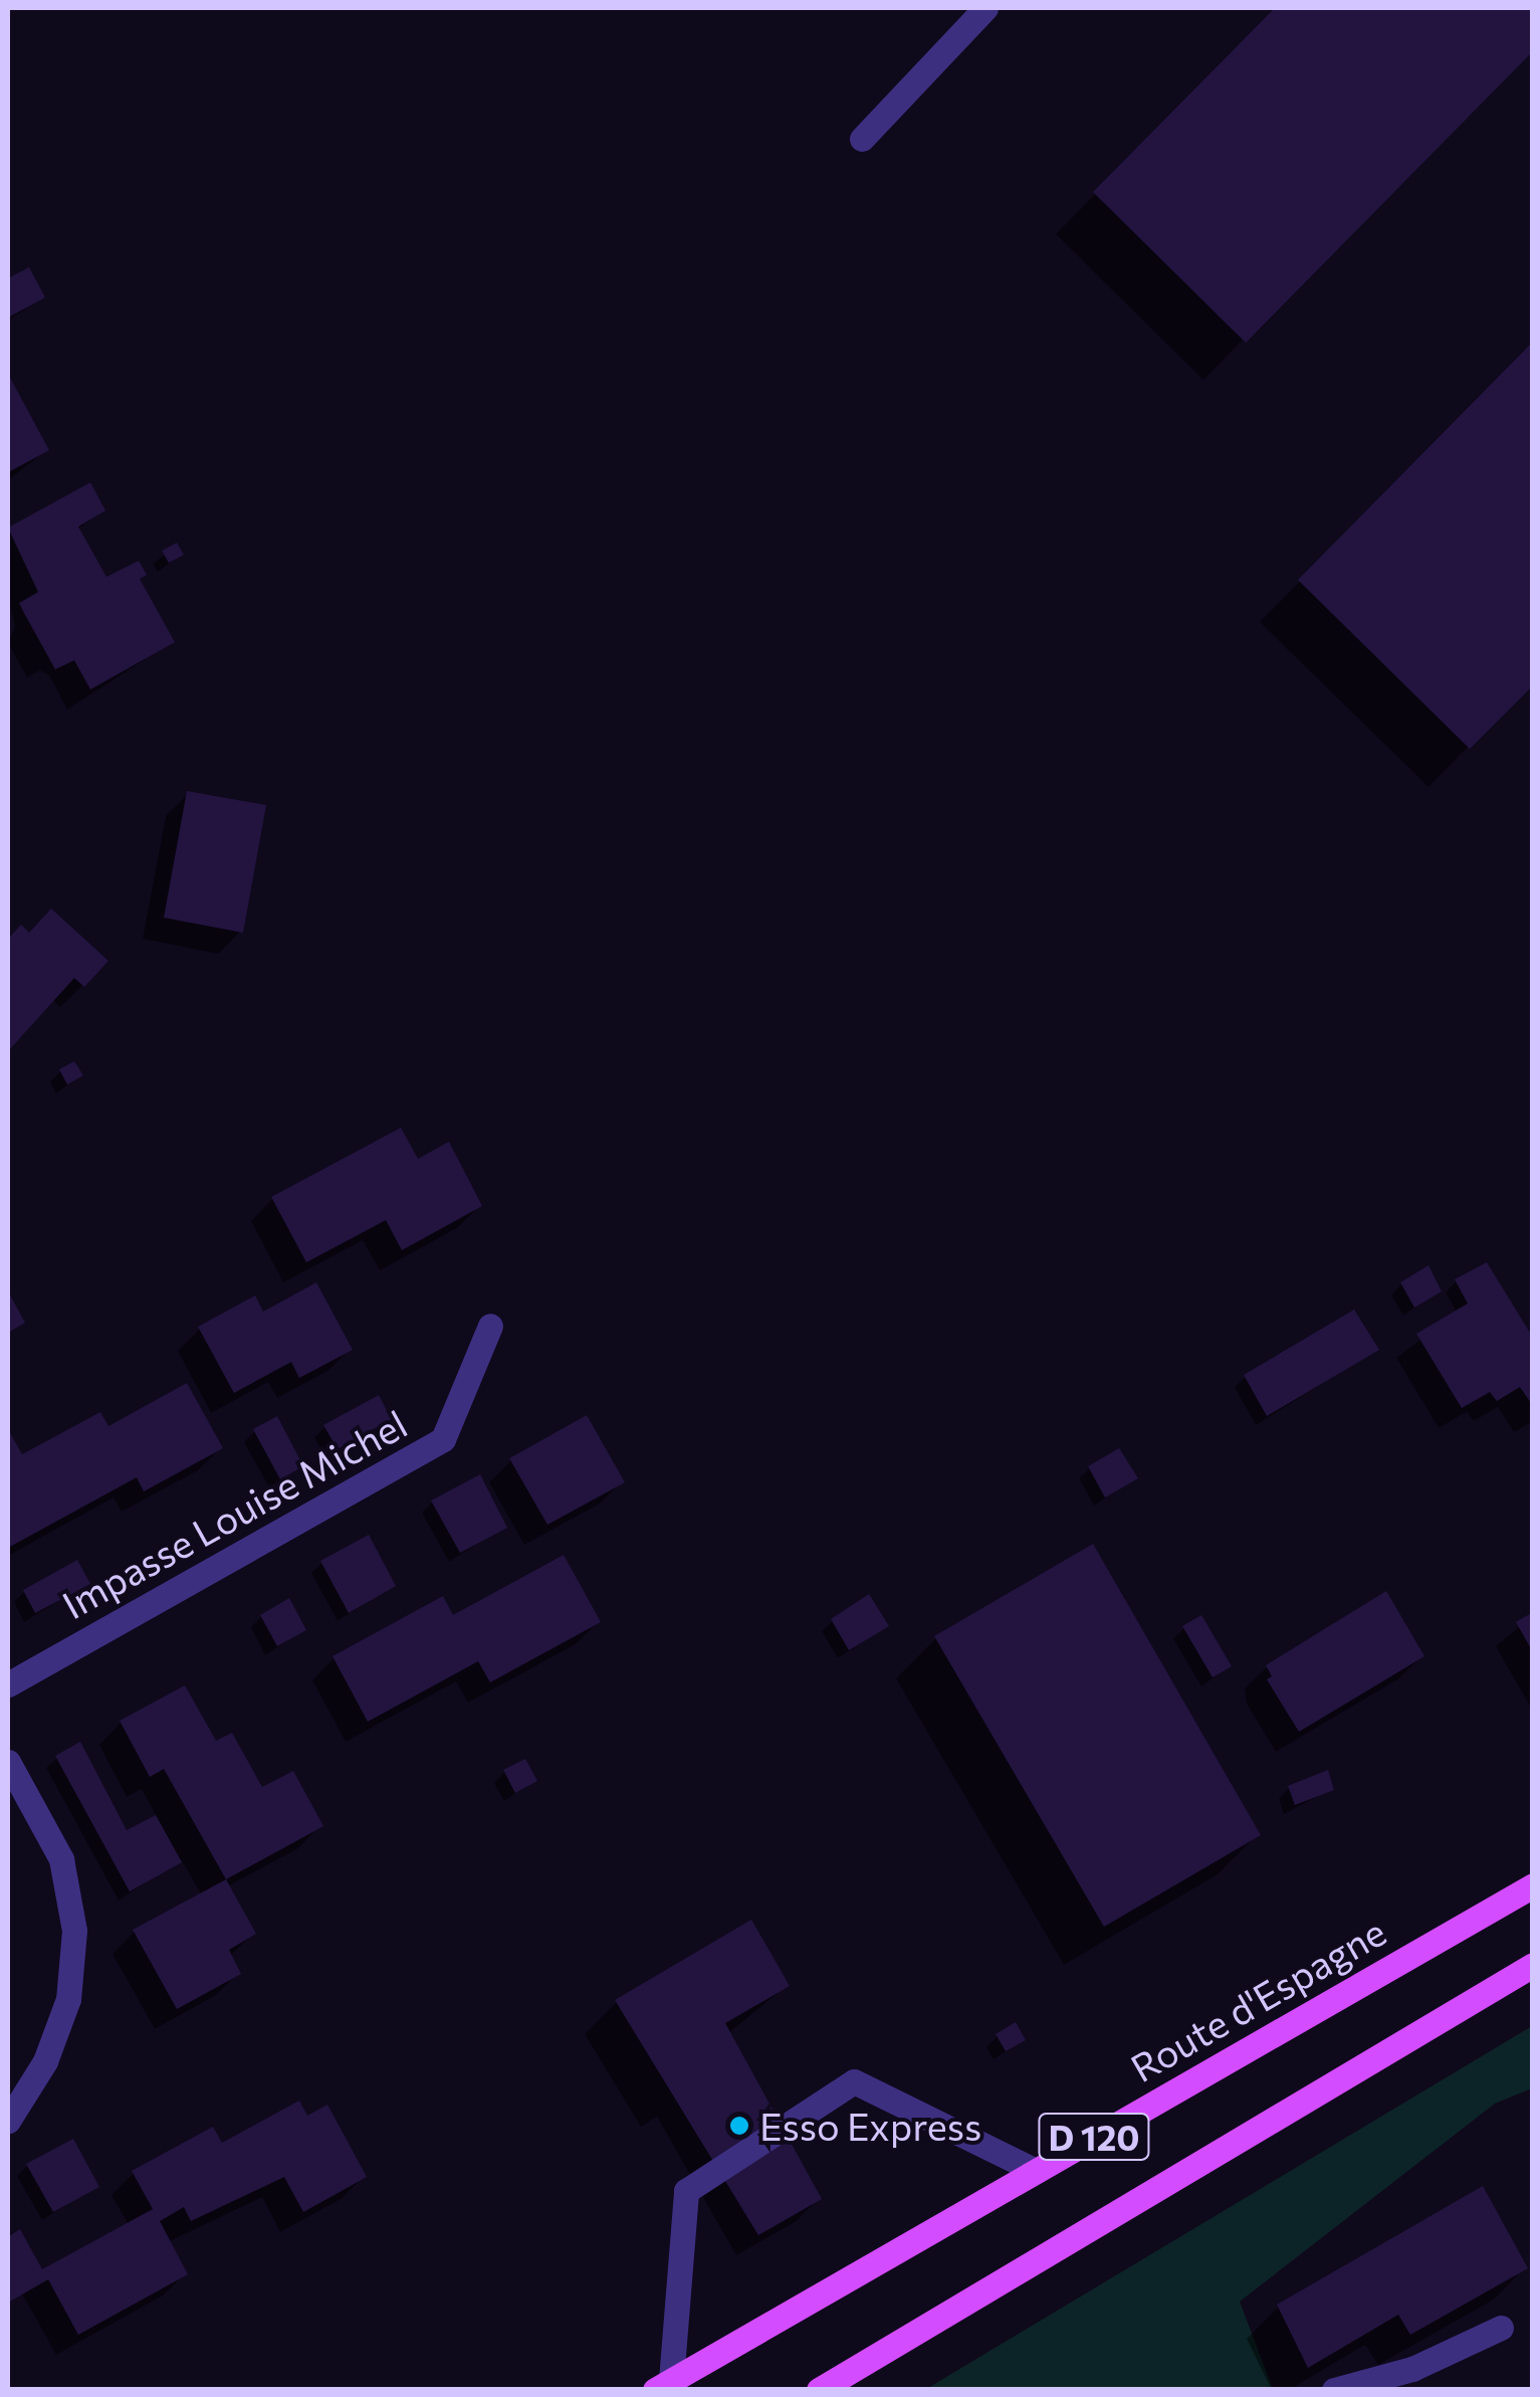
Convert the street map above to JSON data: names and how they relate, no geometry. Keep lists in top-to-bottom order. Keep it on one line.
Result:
{"streets":{"main road":["Route d'Espagne","D 120"],"street":["Impasse Louise Michel"]},"places":["Esso Express"]}
